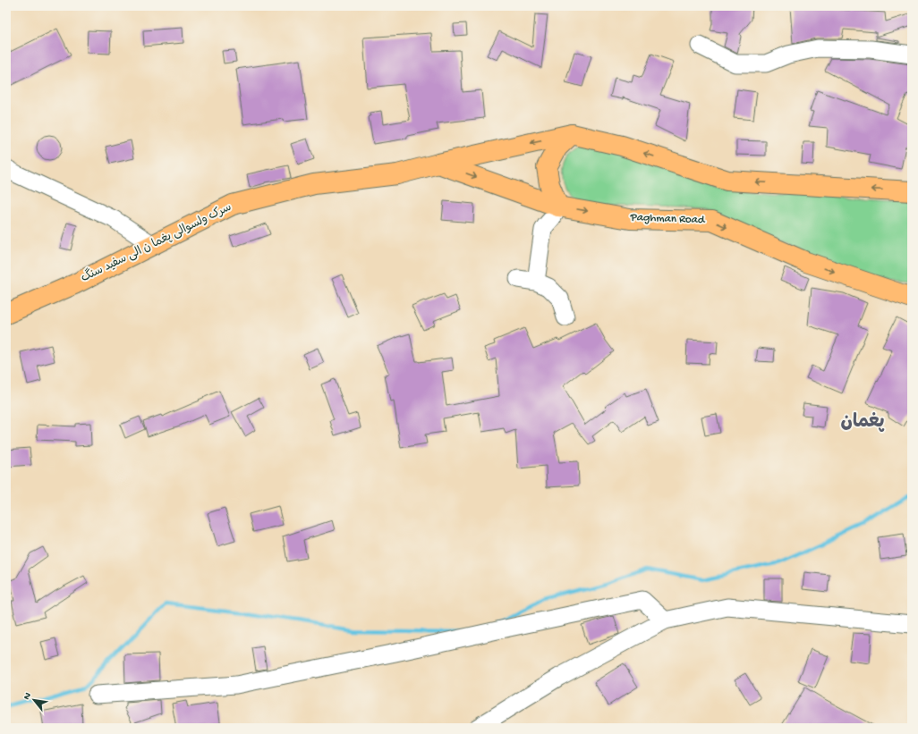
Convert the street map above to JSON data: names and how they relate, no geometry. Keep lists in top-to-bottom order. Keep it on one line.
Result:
{"streets":{"main road":["Paghman Road","سرک ولسوالی پغما ن الی سفید سنگ"]},"crossings":[["Paghman Road","سرک ولسوالی پغما ن الی سفید سنگ"]],"districts":["پغمان"],"north":"top left"}
